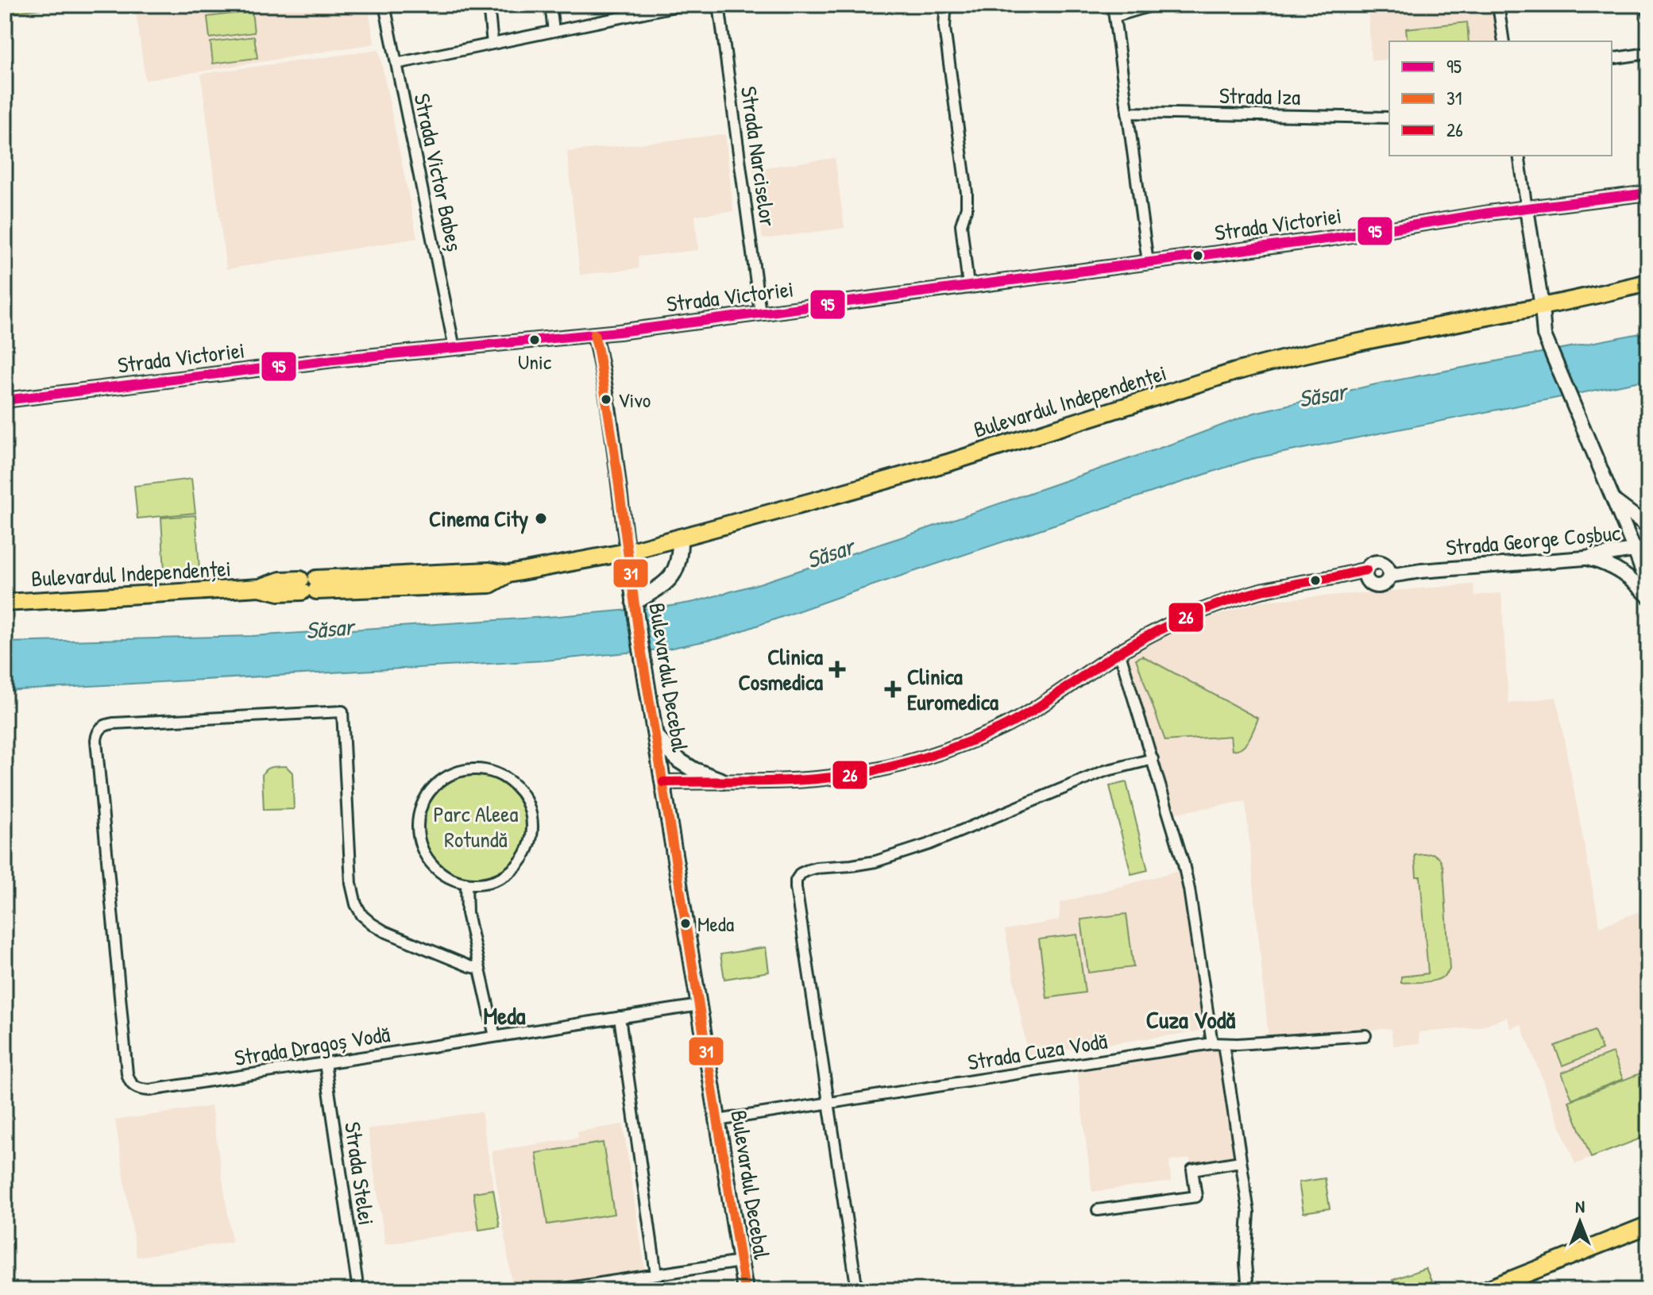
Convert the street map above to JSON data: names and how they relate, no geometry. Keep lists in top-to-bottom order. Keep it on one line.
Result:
{"streets":{"main road":["Bulevardul Independenței","Bulevardul Decebal"],"street":["Strada Iza","Strada Narciselor","Strada Victor Babeș","Strada Victoriei","Strada George Coșbuc","Strada Dragoș Vodă","Strada Cuza Vodă","Strada Stelei"]},"crossings":[["Strada Narciselor","Strada Victoriei"],["Strada Victor Babeș","Strada Victoriei"],["Strada Victoriei","Bulevardul Decebal"],["Bulevardul Independenței","Bulevardul Decebal"],["Strada George Coșbuc","Bulevardul Decebal"],["Bulevardul Decebal","Strada Dragoș Vodă"],["Bulevardul Decebal","Strada Cuza Vodă"],["Strada Dragoș Vodă","Strada Stelei"]],"districts":["Meda","Cuza Vodă"],"water":["Săsar"],"parks":["Parc Aleea Rotundă"],"places":{"other":["Unic","Vivo","Cinema City","Meda"],"health":["Clinica Cosmedica","Clinica Euromedica"]},"lines":["transit line 95","transit line 31","transit line 26"],"legend":["95","31","26"],"north":"top"}
